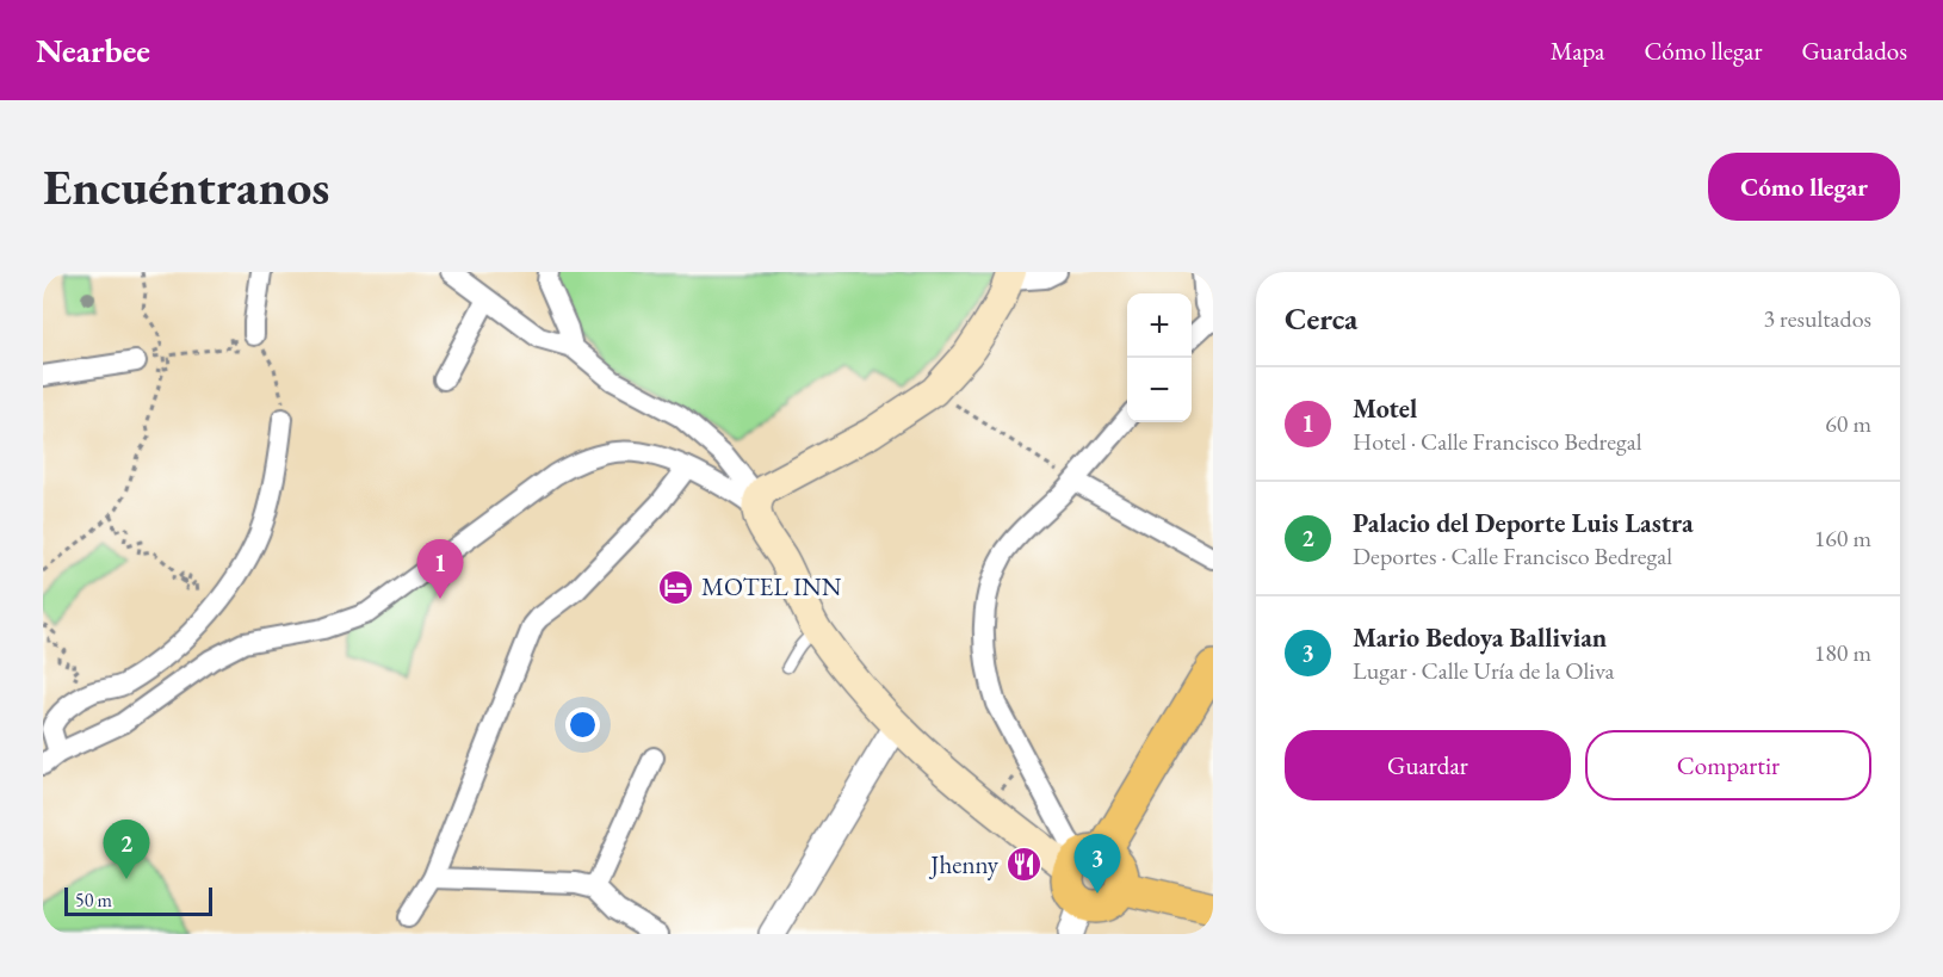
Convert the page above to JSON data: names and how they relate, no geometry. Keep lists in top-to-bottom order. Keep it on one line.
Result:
{"places":{"hotel":["MOTEL INN"],"restaurant":["Jhenny"]},"scale_bar":"50 m","page":{"header":"Nearbee","nav":["Mapa","Cómo llegar","Guardados"],"buttons":["Cómo llegar",["Guardar","Compartir"]],"title":"Encuéntranos","heading":["Cerca","3 resultados"],"map_buttons":["+","−"],"list":[{"mark":"1","name":"Motel","note":"Hotel · Calle Francisco Bedregal","value":"60 m"},{"mark":"2","name":"Palacio del Deporte Luis Lastra","note":"Deportes · Calle Francisco Bedregal","value":"160 m"},{"mark":"3","name":"Mario Bedoya Ballivian","note":"Lugar · Calle Uría de la Oliva","value":"180 m"}],"pins":["1","2","3"],"scale":"50 m"}}
